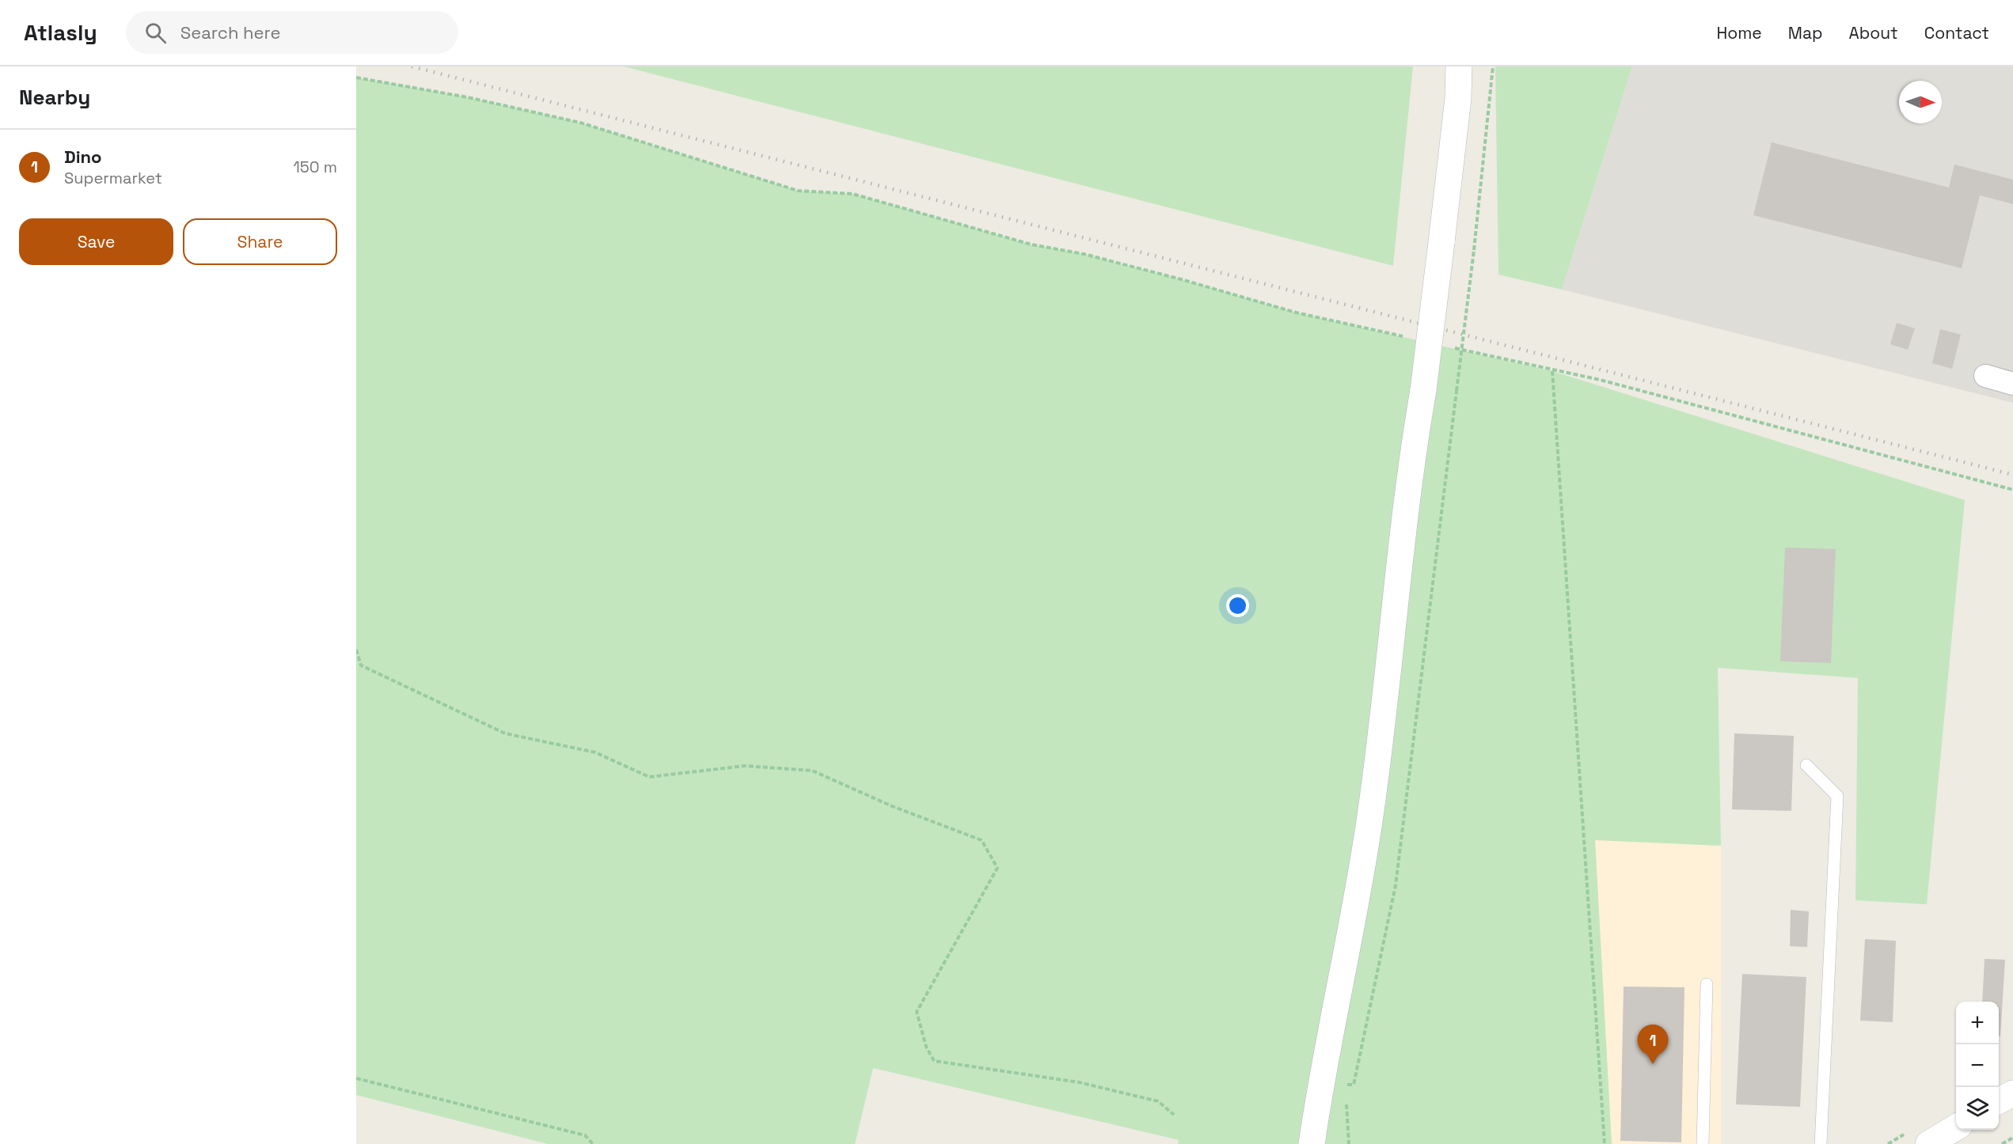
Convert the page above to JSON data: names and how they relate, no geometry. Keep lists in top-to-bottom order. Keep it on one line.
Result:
{"north":"right","page":{"header":"Atlasly","search":"Search here","nav":["Home","Map","About","Contact"],"heading":"Nearby","list":[{"mark":"1","name":"Dino","note":"Supermarket","value":"150 m"}],"buttons":["Save","Share"],"map_buttons":["+","−"],"pins":"1"}}
